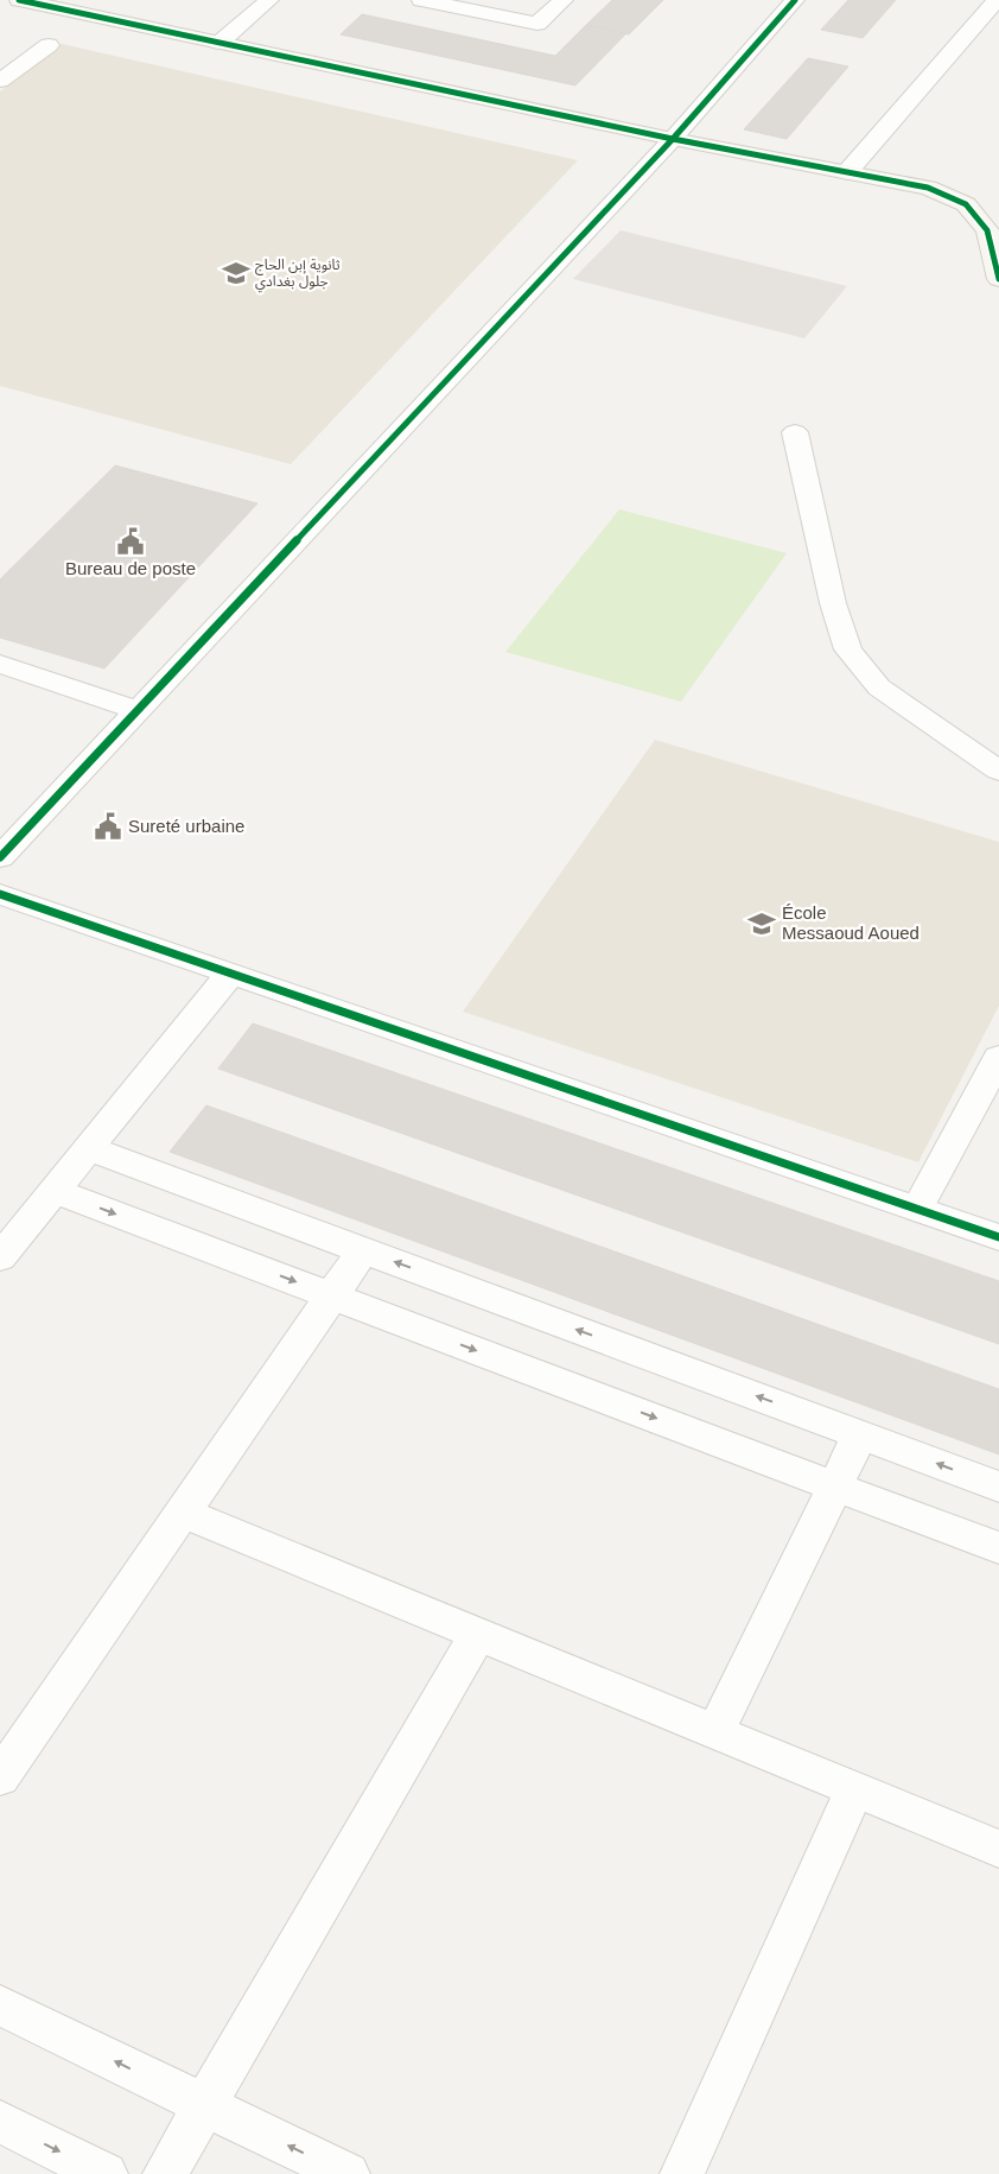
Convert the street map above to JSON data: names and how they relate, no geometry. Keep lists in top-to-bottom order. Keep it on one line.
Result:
{"places":{"school or university":["ثانوية إبن الحاج جلول بغدادي","École Messaoud Aoued"],"public building":["Bureau de poste","Sureté urbaine"]}}
